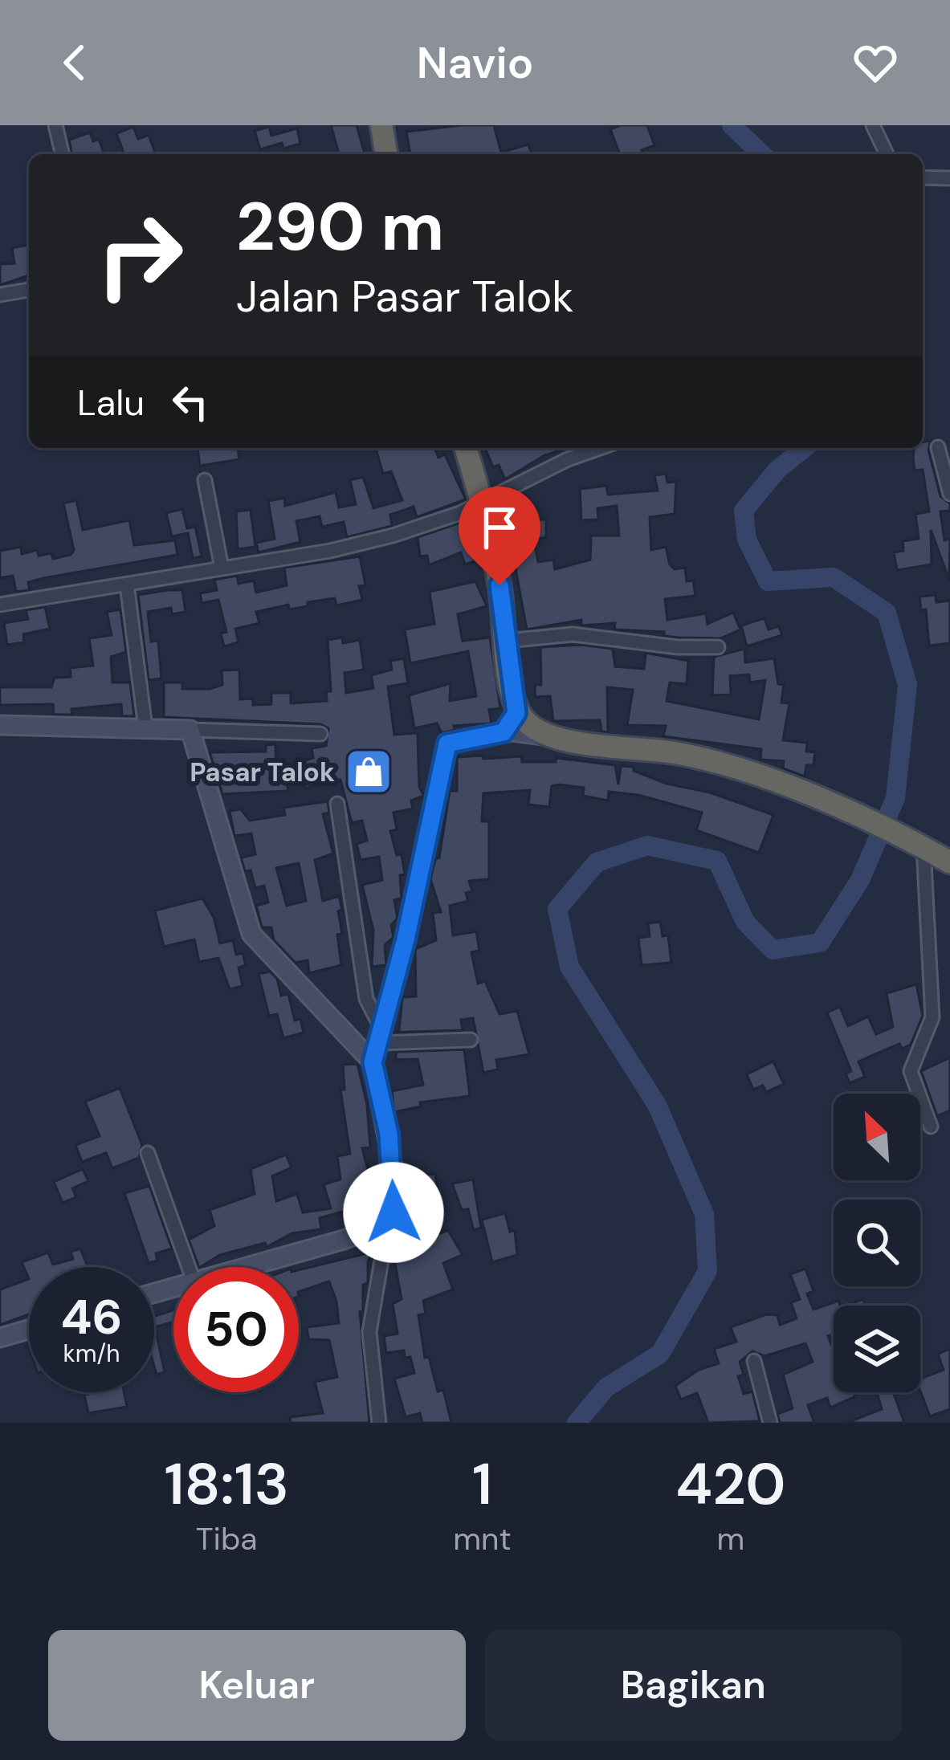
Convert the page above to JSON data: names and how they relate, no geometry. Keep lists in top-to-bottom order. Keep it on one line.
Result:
{"places":{"shop":["Pasar Talok"]},"north":"top left","page":{"header":"Navio","turn":["290 m","Jalan Pasar Talok"],"then":"Lalu","speed":"46 km/h","limit":"50","eta":["18:13","Tiba","1","mnt","420","m"],"buttons":["Keluar","Bagikan"]}}
